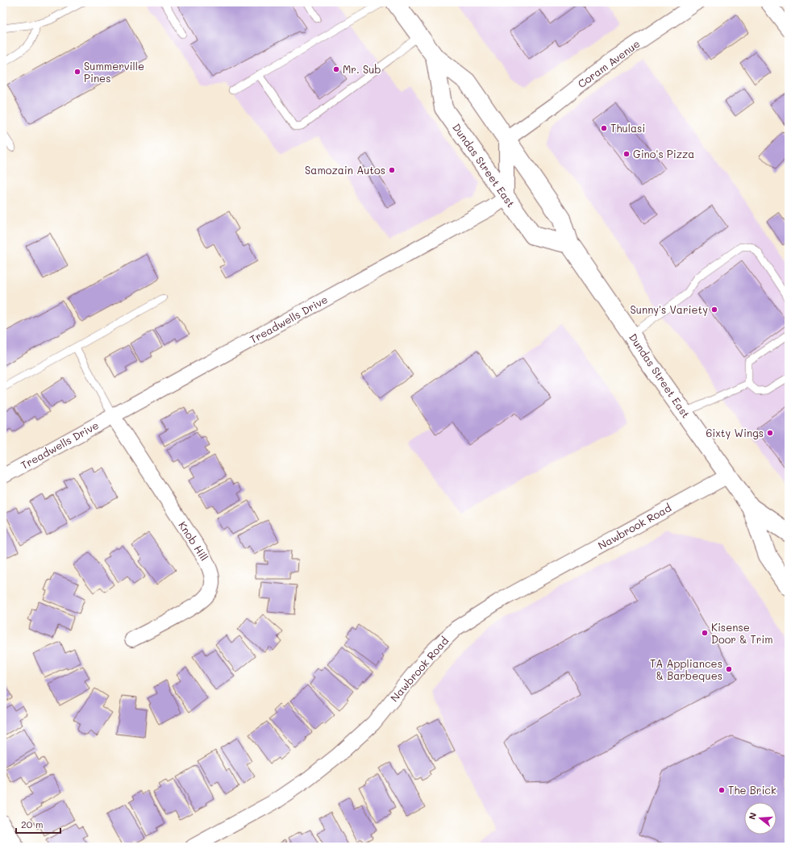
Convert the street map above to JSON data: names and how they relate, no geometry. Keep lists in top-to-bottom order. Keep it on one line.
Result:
{"streets":{"main road":["Dundas Street East"],"street":["Coram Avenue","Treadwells Drive","Nawbrook Road","Knob Hill"]},"crossings":[["Coram Avenue","Dundas Street East"],["Dundas Street East","Treadwells Drive"],["Dundas Street East","Nawbrook Road"],["Treadwells Drive","Knob Hill"]],"places":["Mr. Sub","Summerville Pines","Thulasi","Gino's Pizza","Samozain Autos","Sunny's Variety","6ixty Wings","Kisense Door & Trim","TA Appliances & Barbeques","The Brick"],"scale_bar":"20 m","north":"left"}
